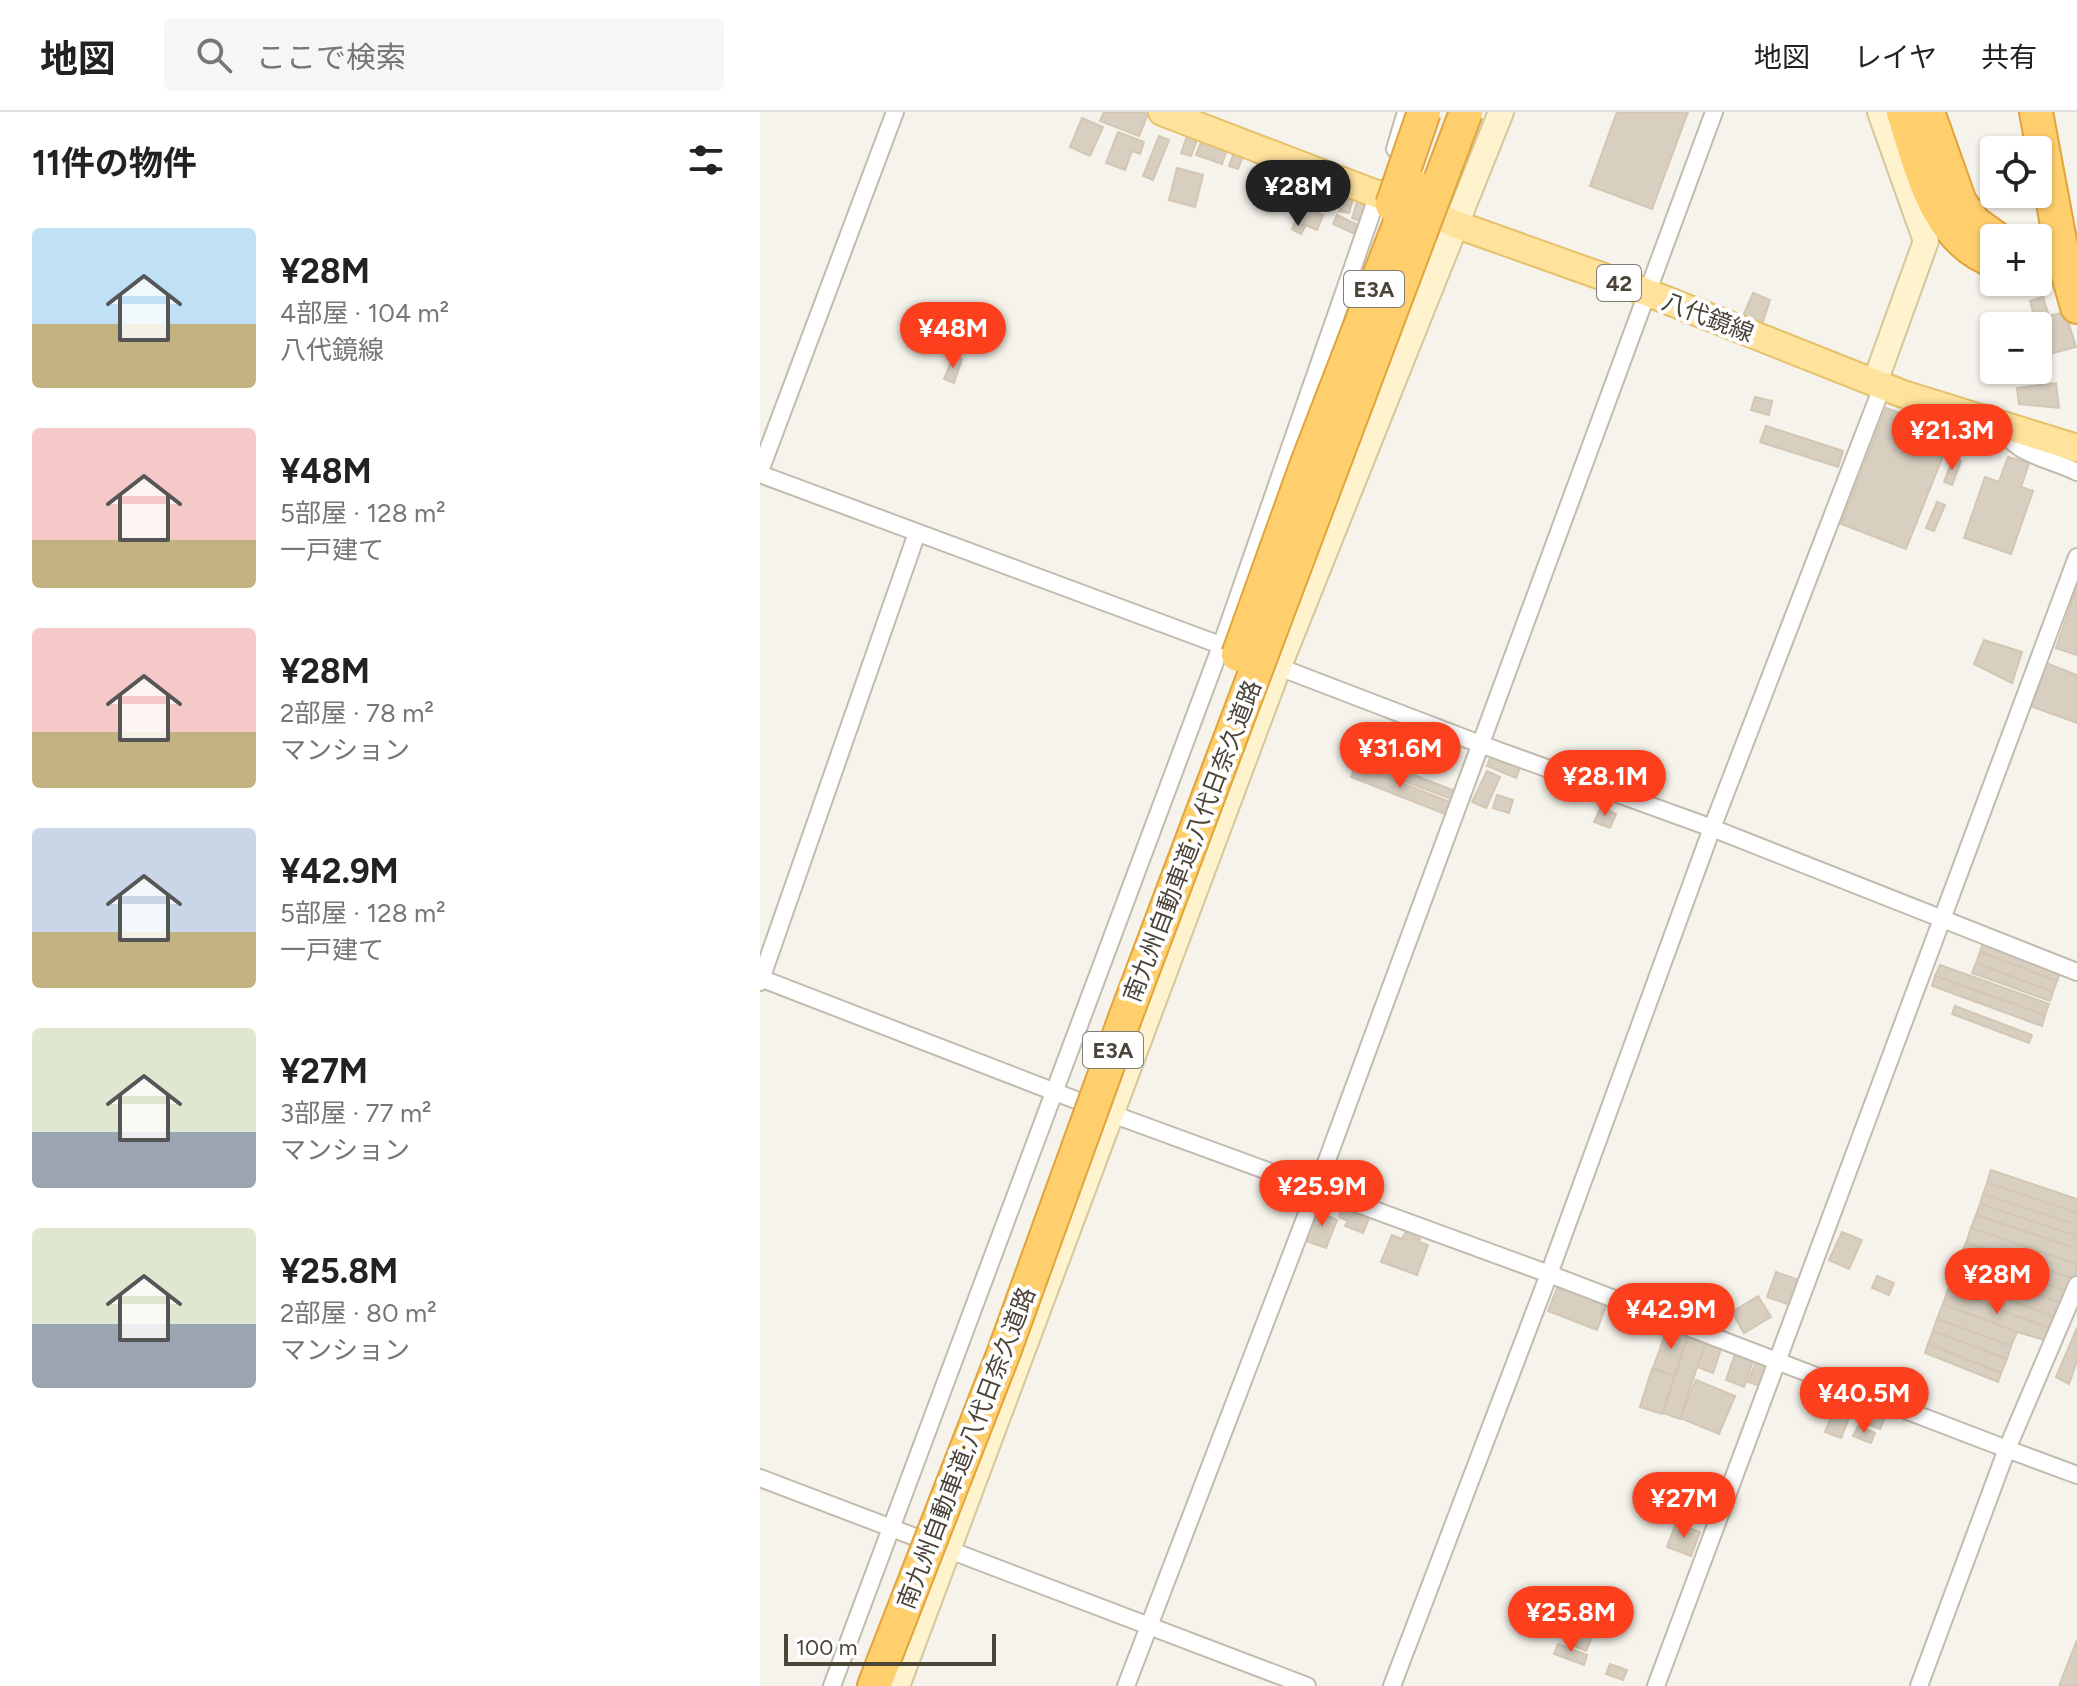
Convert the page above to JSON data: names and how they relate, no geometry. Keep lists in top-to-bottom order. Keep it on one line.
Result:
{"streets":{"highway":["E3A","南九州自動車道;八代日奈久道路"],"main road":["42","八代鏡線"]},"scale_bar":"100 m","page":{"header":"地図","search":"ここで検索","nav":["地図","レイヤ","共有"],"heading":"11件の物件","map_buttons":["+","−"],"price":["¥28M","¥48M","¥21.3M","¥31.6M","¥28.1M","¥25.9M","¥28M","¥42.9M","¥40.5M","¥27M","¥25.8M"],"list":[{"name":"¥28M","note":"4部屋 · 104 m² · 八代鏡線"},{"name":"¥48M","note":"5部屋 · 128 m² · 一戸建て"},{"name":"¥28M","note":"2部屋 · 78 m² · マンション"},{"name":"¥42.9M","note":"5部屋 · 128 m² · 一戸建て"},{"name":"¥27M","note":"3部屋 · 77 m² · マンション"},{"name":"¥25.8M","note":"2部屋 · 80 m² · マンション"}],"scale":"100 m"}}
